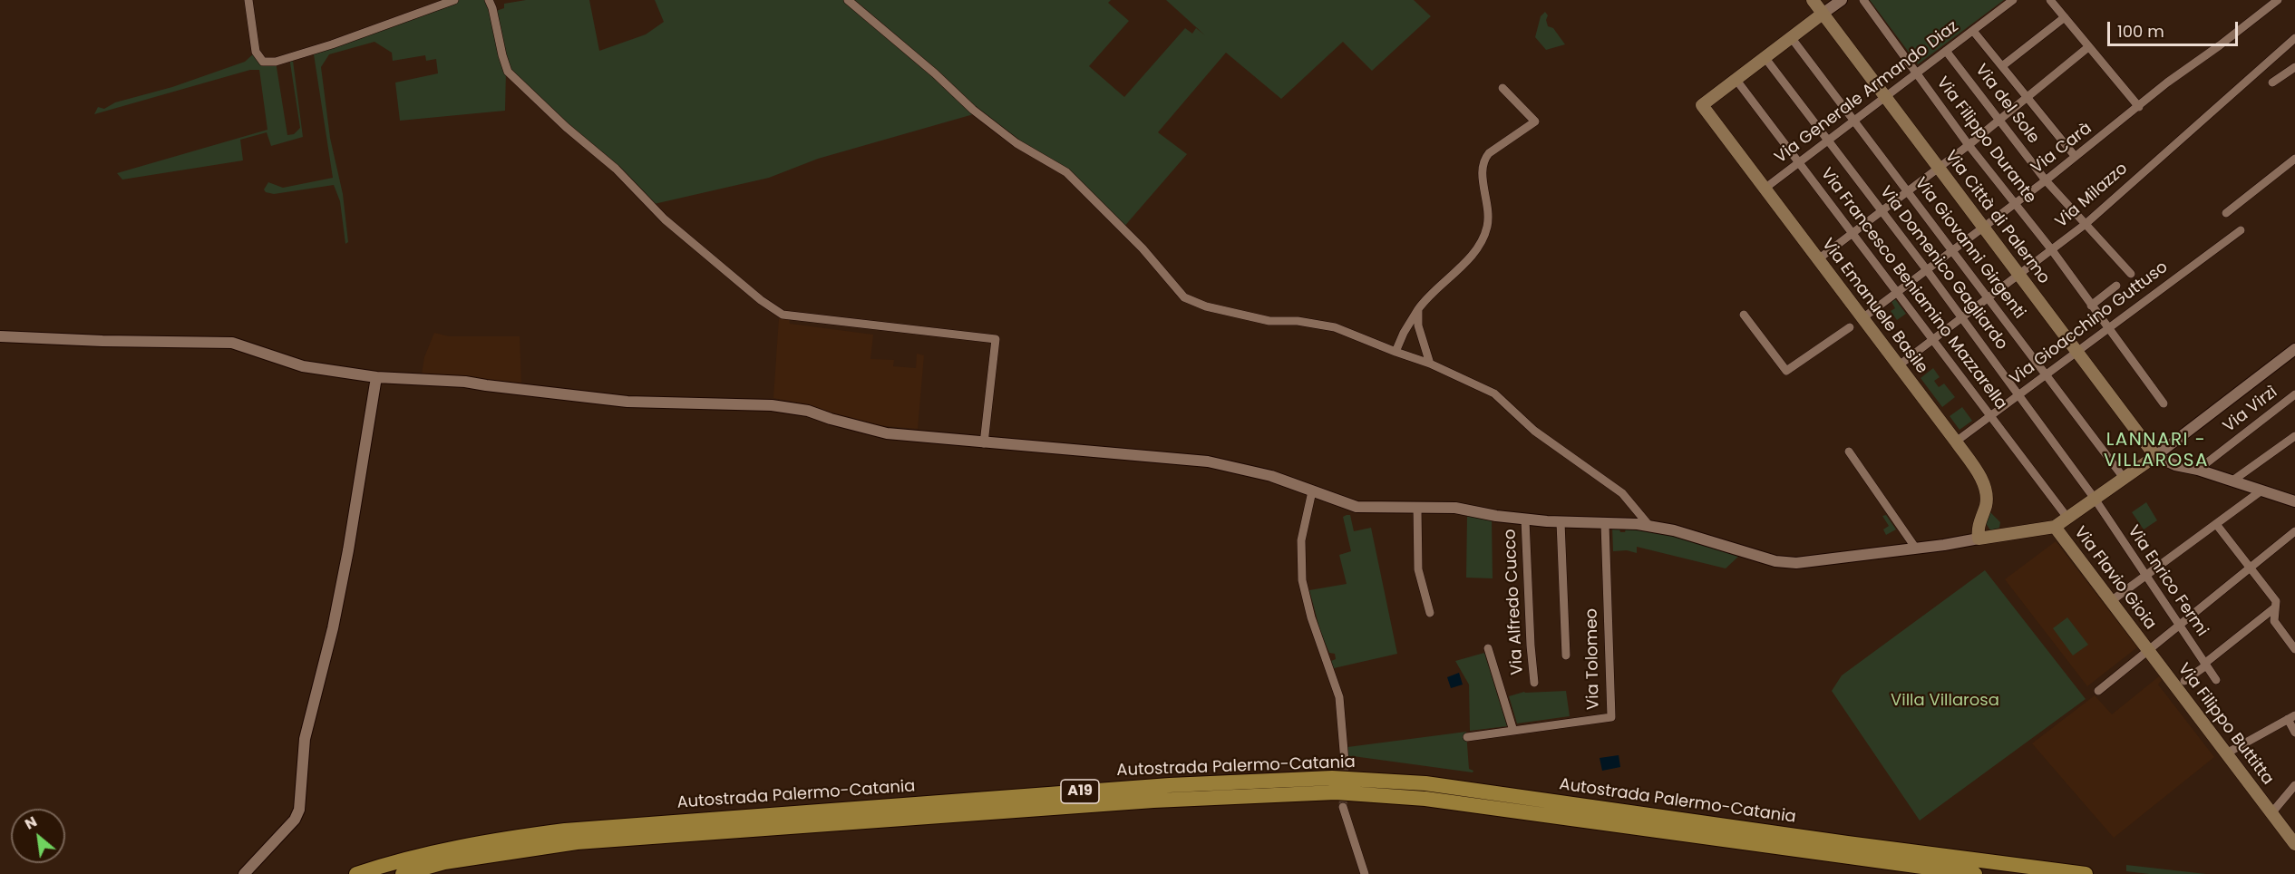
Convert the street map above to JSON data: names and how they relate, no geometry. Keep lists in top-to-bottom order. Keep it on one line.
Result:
{"streets":{"highway":["Autostrada Palermo-Catania","A19"],"main road":["Via Città di Palermo","Via Emanuele Basile","Via Flavio Gioia","Via Filippo Buttitta"],"street":["Via Generale Armando Diaz","Via del Sole","Via Filippo Durante","Via Carà","Via Milazzo","Via Giovanni Girgenti","Via Domenico Gagliardo","Via Francesco Beniamino Mazzarella","Via Gioacchino Guttuso","Via Virzì","Via Enrico Fermi","Via Alfredo Cucco","Via Tolomeo"]},"crossings":[["Via Generale Armando Diaz","Via del Sole"],["Via Generale Armando Diaz","Via Filippo Durante"],["Via Generale Armando Diaz","Via Città di Palermo"],["Via Generale Armando Diaz","Via Giovanni Girgenti"],["Via Generale Armando Diaz","Via Domenico Gagliardo"],["Via Generale Armando Diaz","Via Francesco Beniamino Mazzarella"],["Via Generale Armando Diaz","Via Emanuele Basile"],["Via del Sole","Via Carà"],["Via del Sole","Via Milazzo"],["Via Filippo Durante","Via Carà"],["Via Filippo Durante","Via Milazzo"],["Via Filippo Durante","Via Gioacchino Guttuso"],["Via Carà","Via Città di Palermo"],["Via Carà","Via Giovanni Girgenti"],["Via Carà","Via Domenico Gagliardo"],["Via Carà","Via Francesco Beniamino Mazzarella"],["Via Carà","Via Emanuele Basile"],["Via Milazzo","Via Città di Palermo"],["Via Milazzo","Via Giovanni Girgenti"],["Via Milazzo","Via Domenico Gagliardo"],["Via Milazzo","Via Francesco Beniamino Mazzarella"],["Via Milazzo","Via Emanuele Basile"],["Via Città di Palermo","Via Gioacchino Guttuso"],["Via Giovanni Girgenti","Via Gioacchino Guttuso"],["Via Domenico Gagliardo","Via Gioacchino Guttuso"],["Via Domenico Gagliardo","Via Enrico Fermi"],["Via Francesco Beniamino Mazzarella","Via Emanuele Basile"],["Via Francesco Beniamino Mazzarella","Via Gioacchino Guttuso"],["Via Emanuele Basile","Via Gioacchino Guttuso"],["Via Flavio Gioia","Via Filippo Buttitta"]],"districts":["LANNARI - VILLAROSA"],"parks":["Villa Villarosa"],"scale_bar":"100 m","north":"top left"}
